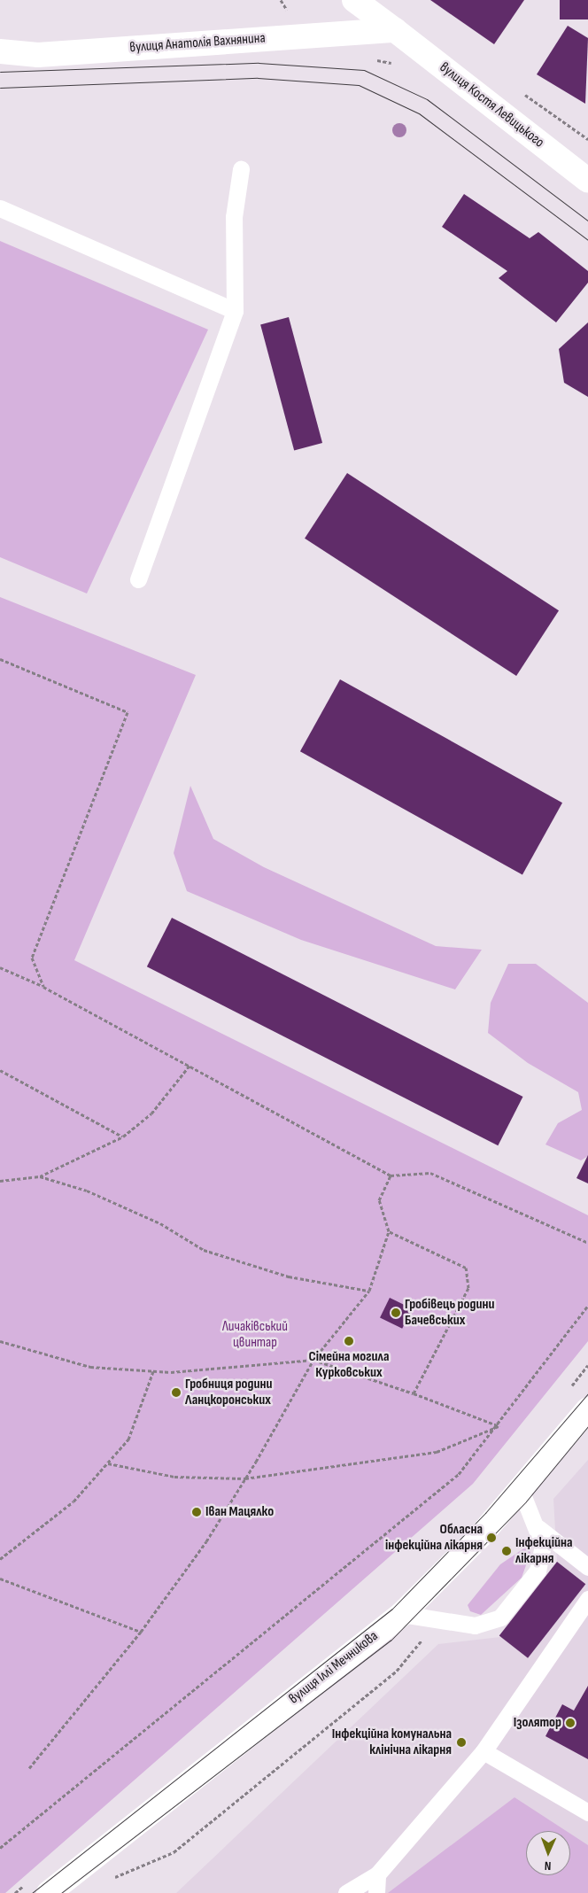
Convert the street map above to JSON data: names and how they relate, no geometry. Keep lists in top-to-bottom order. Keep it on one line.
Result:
{"streets":{"main road":["вулиця Анатолія Вахнянина","вулиця Костя Левицького","вулиця Іллі Мечникова"]},"crossings":[["вулиця Анатолія Вахнянина","вулиця Костя Левицького"]],"parks":["Личаківський цвинтар"],"places":["Гробівець родини Бачевських","Сімейна могила Курковських","Гробниця родини Ланцкоронських","Іван Мацялко","Обласна інфекційна лікарня","Інфекційна лікарня","Ізолятор","Інфекційна комунальна клінічна лікарня"],"north":"bottom"}
